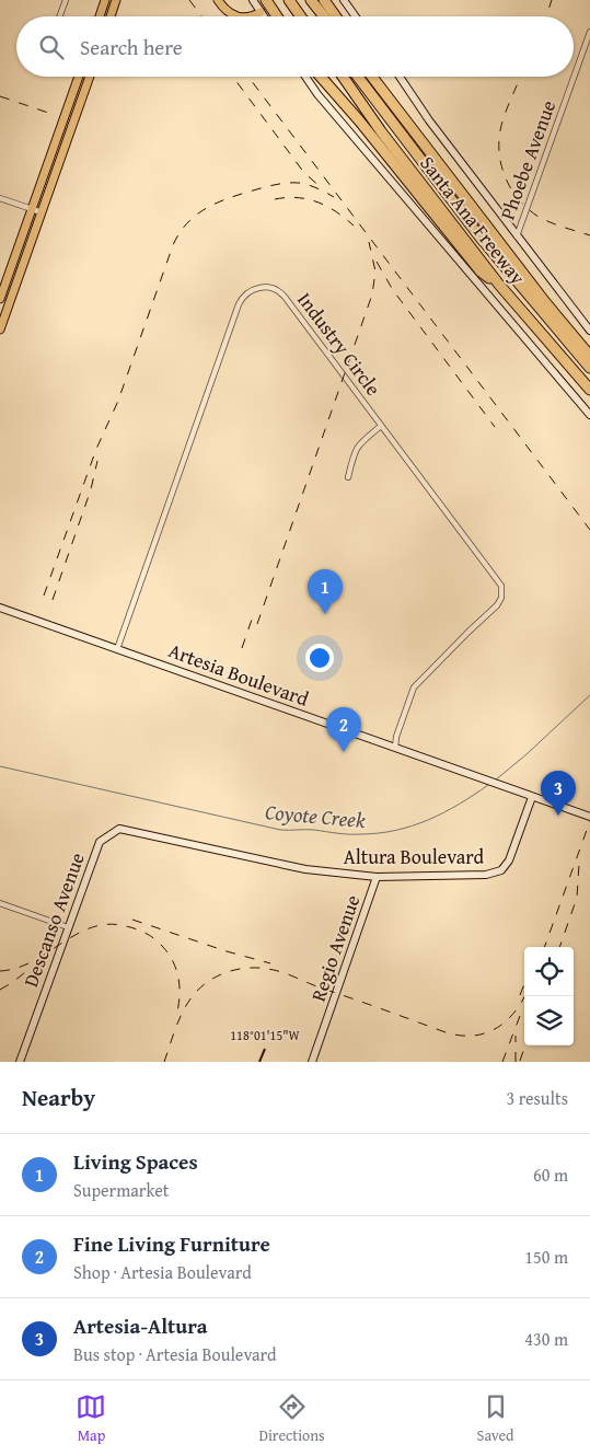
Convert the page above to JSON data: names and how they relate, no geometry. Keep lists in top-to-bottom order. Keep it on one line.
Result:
{"streets":{"highway":["Santa Ana Freeway"],"street":["Phoebe Avenue","Industry Circle","Artesia Boulevard","Altura Boulevard","Descanso Avenue","Regio Avenue"]},"crossings":[["Industry Circle","Artesia Boulevard"],["Artesia Boulevard","Altura Boulevard"],["Altura Boulevard","Descanso Avenue"],["Altura Boulevard","Regio Avenue"]],"water":["Coyote Creek"],"page":{"search":"Search here","pins":["1","2","3"],"heading":["Nearby","3 results"],"list":[{"mark":"1","name":"Living Spaces","note":"Supermarket","value":"60 m"},{"mark":"2","name":"Fine Living Furniture","note":"Shop · Artesia Boulevard","value":"150 m"},{"mark":"3","name":"Artesia-Altura","note":"Bus stop · Artesia Boulevard","value":"430 m"}],"nav":["Map","Directions","Saved"]},"coordinates":["118°01'15\"W"]}
